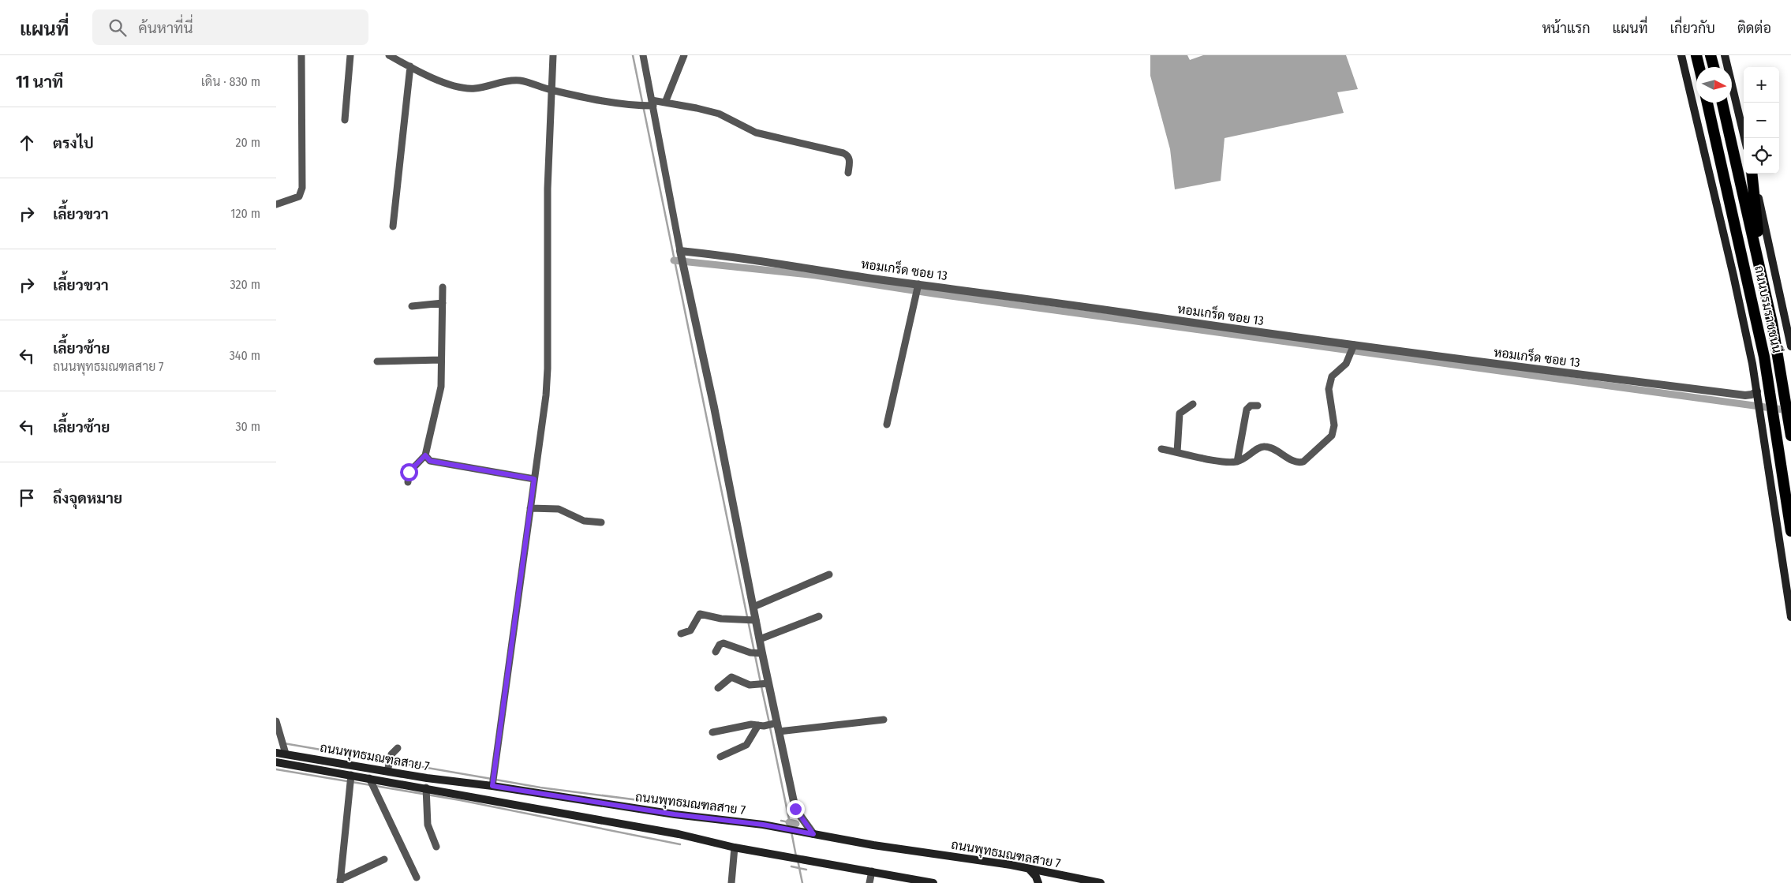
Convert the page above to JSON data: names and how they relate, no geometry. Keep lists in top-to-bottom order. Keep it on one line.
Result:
{"streets":{"highway":["ถนนบรมราชชนนี"],"main road":["ถนนพุทธมณฑลสาย 7"],"street":["หอมเกร็ด ซอย 13"]},"north":"right","page":{"header":"แผนที่","search":"ค้นหาที่นี่","nav":["หน้าแรก","แผนที่","เกี่ยวกับ","ติดต่อ"],"heading":["11 นาที","เดิน · 830 m"],"map_buttons":["+","−"],"list":[["ตรงไป","20 m"],["เลี้ยวขวา","120 m"],["เลี้ยวขวา","320 m"],["เลี้ยวซ้าย","ถนนพุทธมณฑลสาย 7","340 m"],["เลี้ยวซ้าย","30 m"],"ถึงจุดหมาย"]}}
